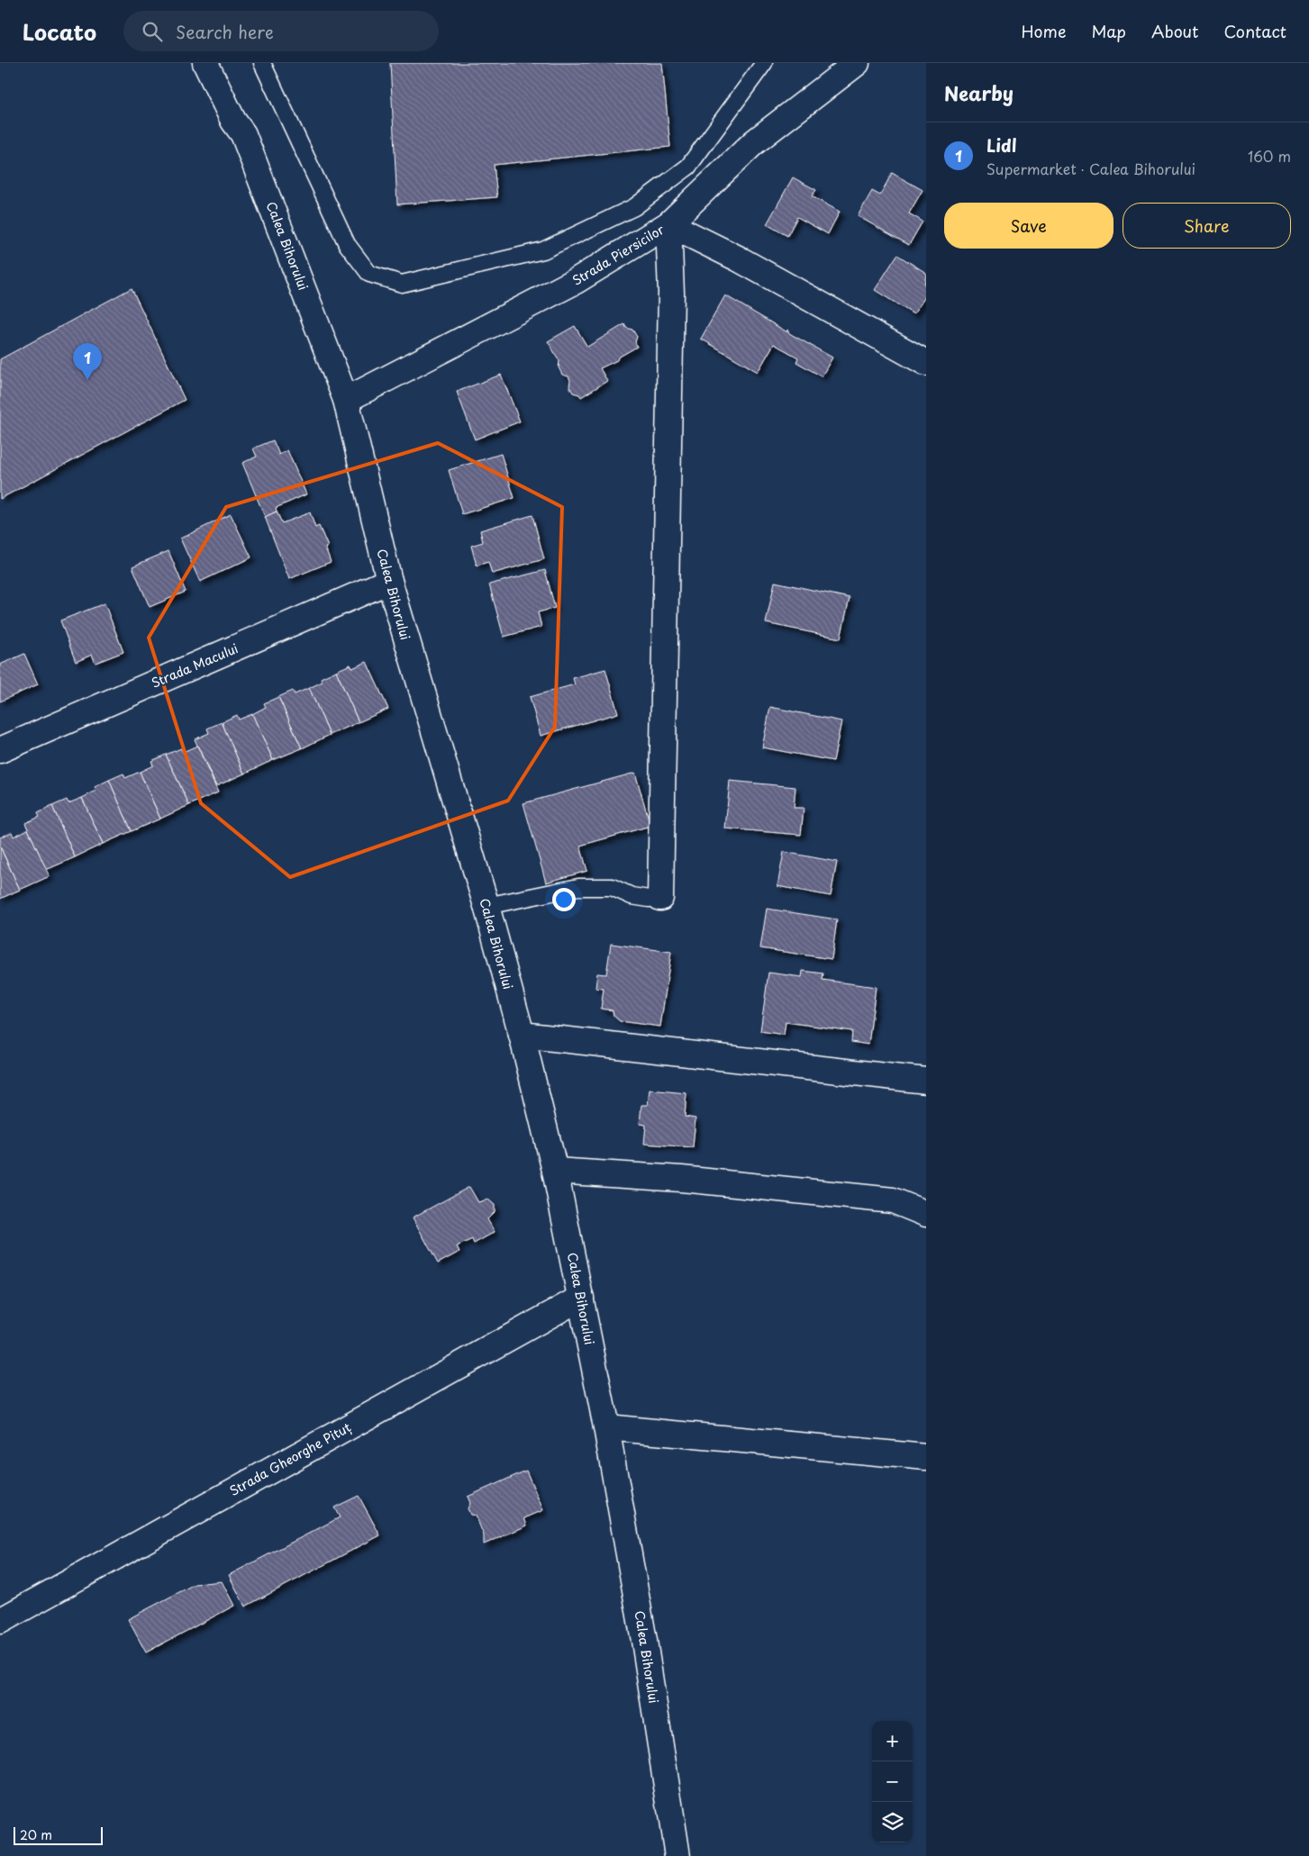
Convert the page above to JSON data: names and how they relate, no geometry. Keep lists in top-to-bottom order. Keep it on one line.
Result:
{"streets":{"street":["Calea Bihorului","Strada Piersicilor","Strada Macului","Strada Gheorghe Pituț"]},"crossings":[["Calea Bihorului","Strada Piersicilor"],["Calea Bihorului","Strada Macului"],["Calea Bihorului","Strada Gheorghe Pituț"]],"scale_bar":"20 m","page":{"header":"Locato","search":"Search here","nav":["Home","Map","About","Contact"],"heading":"Nearby","list":[{"mark":"1","name":"Lidl","note":"Supermarket · Calea Bihorului","value":"160 m"}],"buttons":["Save","Share"],"pins":"1","map_buttons":["+","−"],"scale":"20 m"}}
